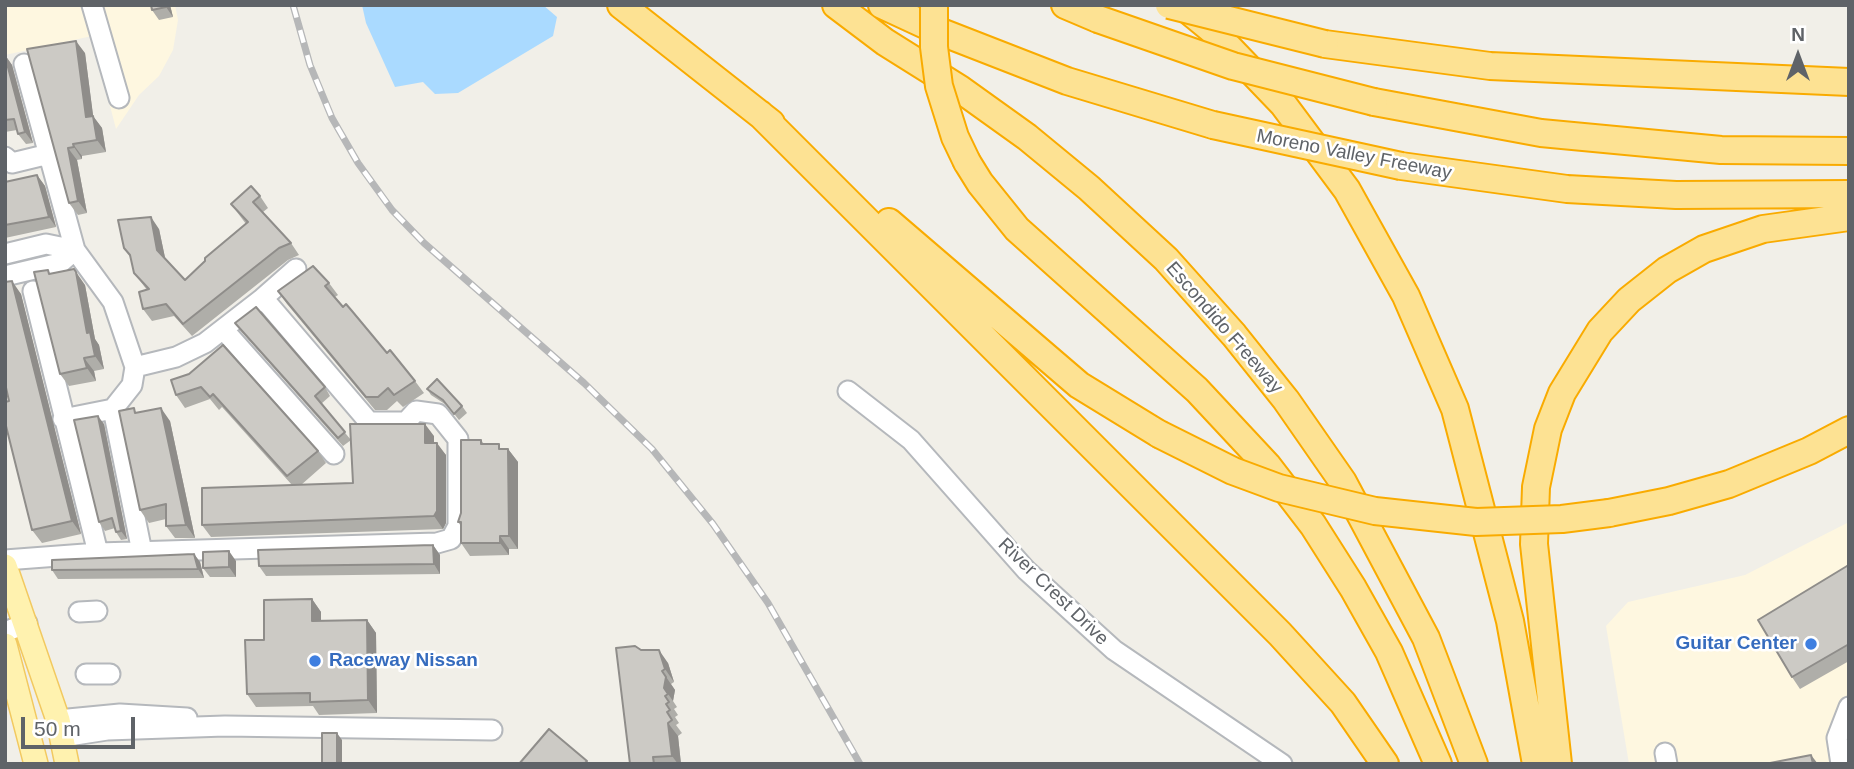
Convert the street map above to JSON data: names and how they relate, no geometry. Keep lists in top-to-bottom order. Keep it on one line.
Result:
{"streets":{"highway":["Moreno Valley Freeway","Escondido Freeway"],"street":["River Crest Drive"]},"places":["Guitar Center","Raceway Nissan"],"scale_bar":"50 m","north":"top"}
